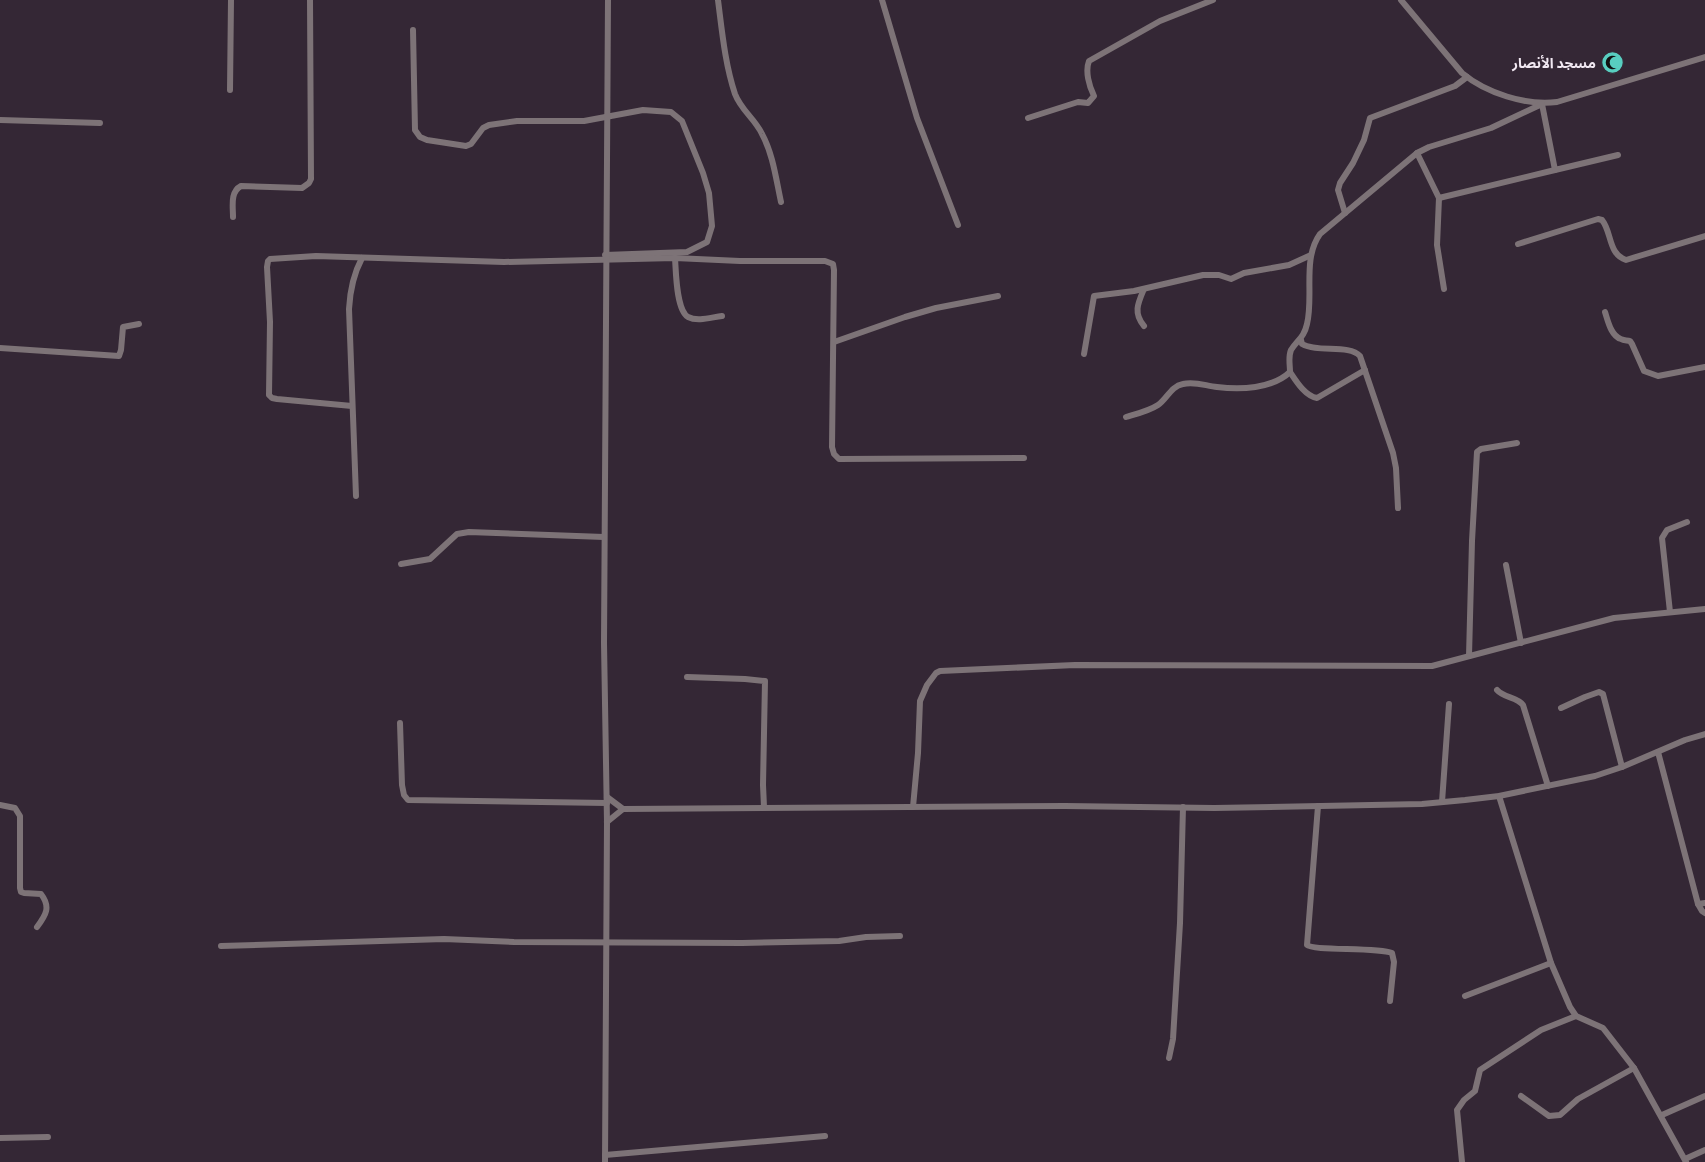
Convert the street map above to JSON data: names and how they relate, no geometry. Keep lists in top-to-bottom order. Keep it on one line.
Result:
{"places":{"mosque":["مسجد الأنصار"]}}
